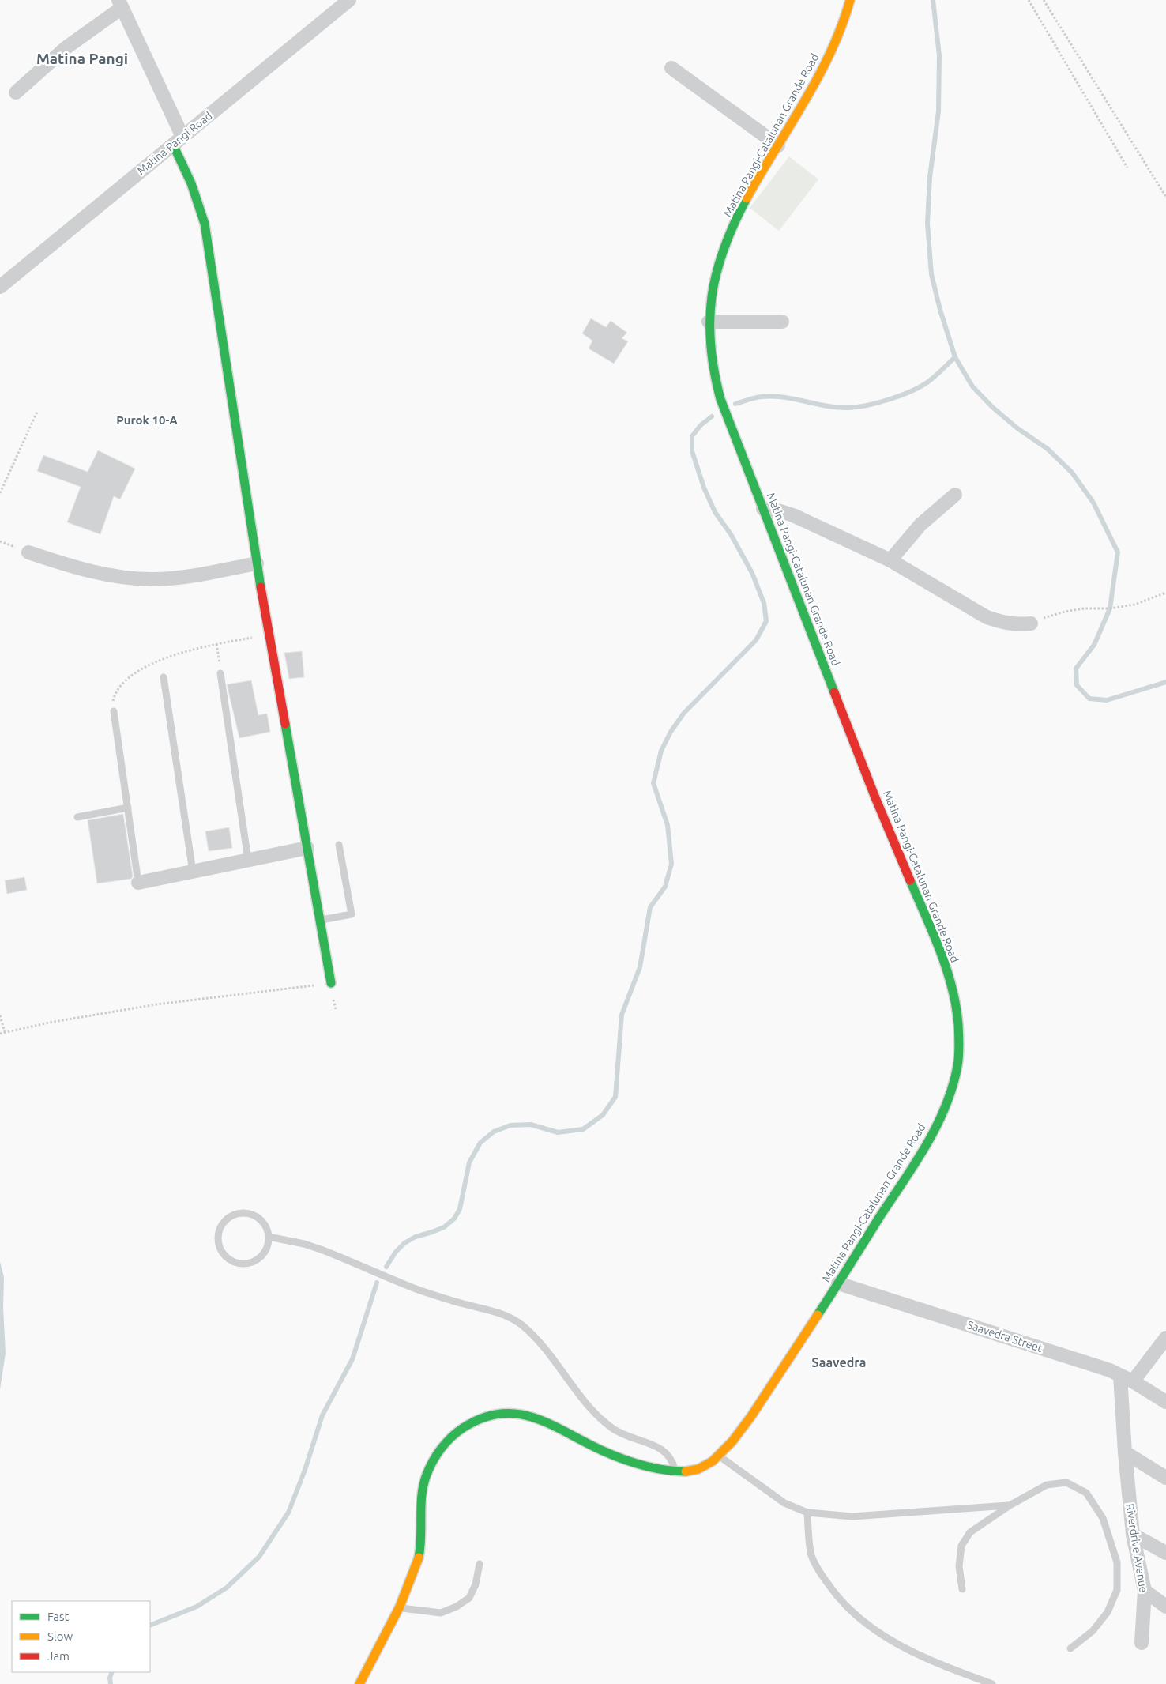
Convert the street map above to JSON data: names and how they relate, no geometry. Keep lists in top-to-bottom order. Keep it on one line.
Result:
{"streets":{"street":["Matina Pangi-Catalunan Grande Road","Matina Pangi Road","Saavedra Street","Riverdrive Avenue"]},"crossings":[["Matina Pangi-Catalunan Grande Road","Saavedra Street"],["Saavedra Street","Riverdrive Avenue"]],"districts":["Matina Pangi","Purok 10-A","Saavedra"],"legend":["Fast","Slow","Jam"]}
